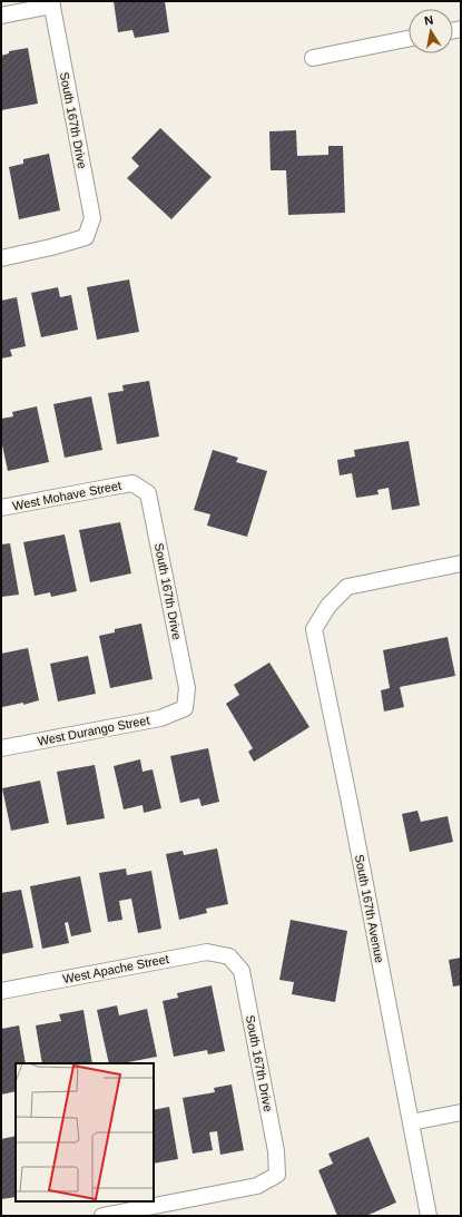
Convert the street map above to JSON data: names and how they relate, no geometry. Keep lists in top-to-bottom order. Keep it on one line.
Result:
{"streets":{"street":["South 167th Drive","West Mohave Street","West Durango Street","South 167th Avenue","West Apache Street"]},"crossings":[["South 167th Drive","West Mohave Street"],["South 167th Drive","West Durango Street"],["South 167th Drive","West Apache Street"]],"north":"top"}
